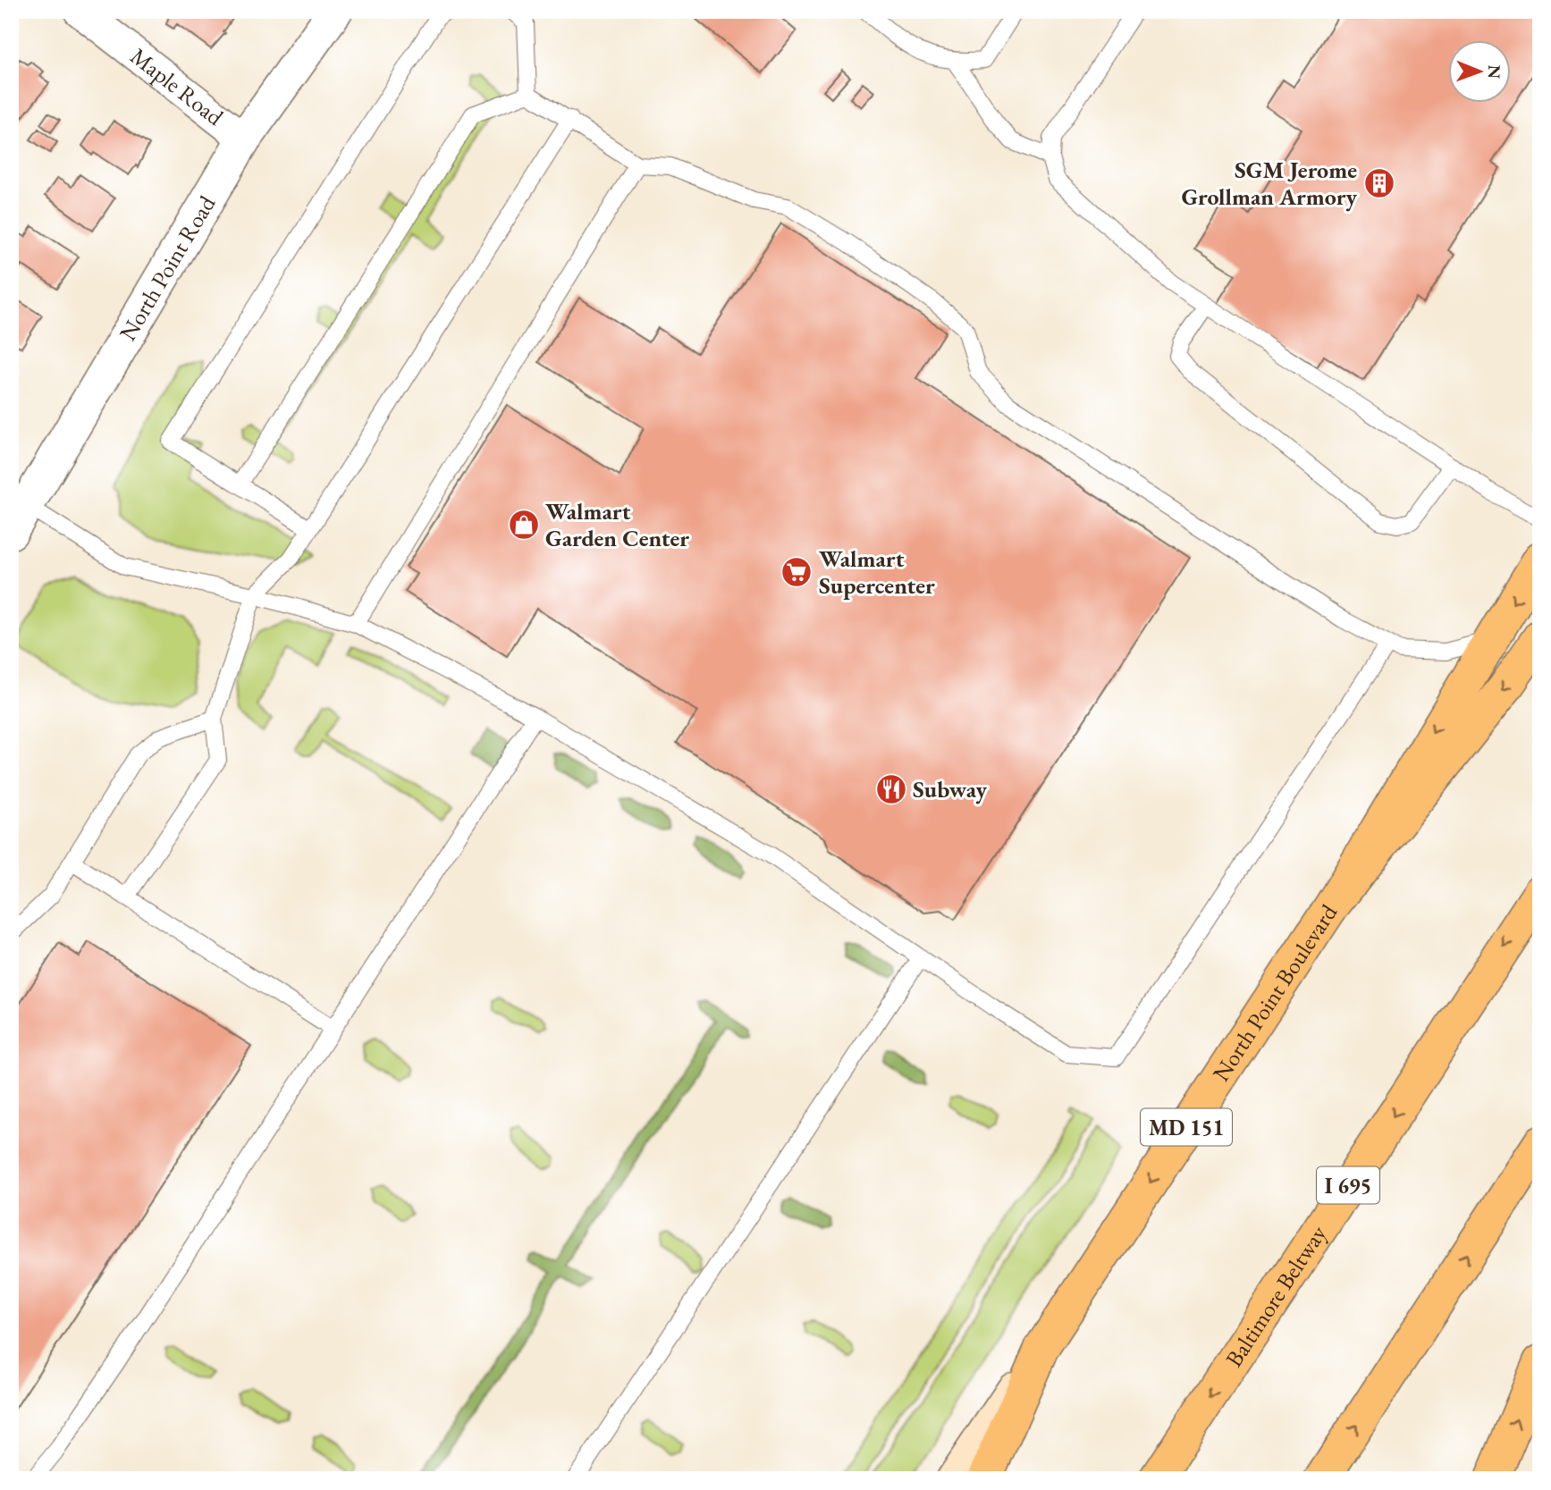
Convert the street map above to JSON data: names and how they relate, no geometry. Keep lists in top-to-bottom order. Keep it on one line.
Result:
{"streets":{"main road":["North Point Boulevard","MD 151","I 695","Baltimore Beltway"],"street":["Maple Road","North Point Road"]},"crossings":[["Maple Road","North Point Road"]],"places":{"building":["SGM Jerome Grollman Armory"],"shop":["Walmart Garden Center"],"supermarket":["Walmart Supercenter"],"restaurant":["Subway"]},"north":"right"}
